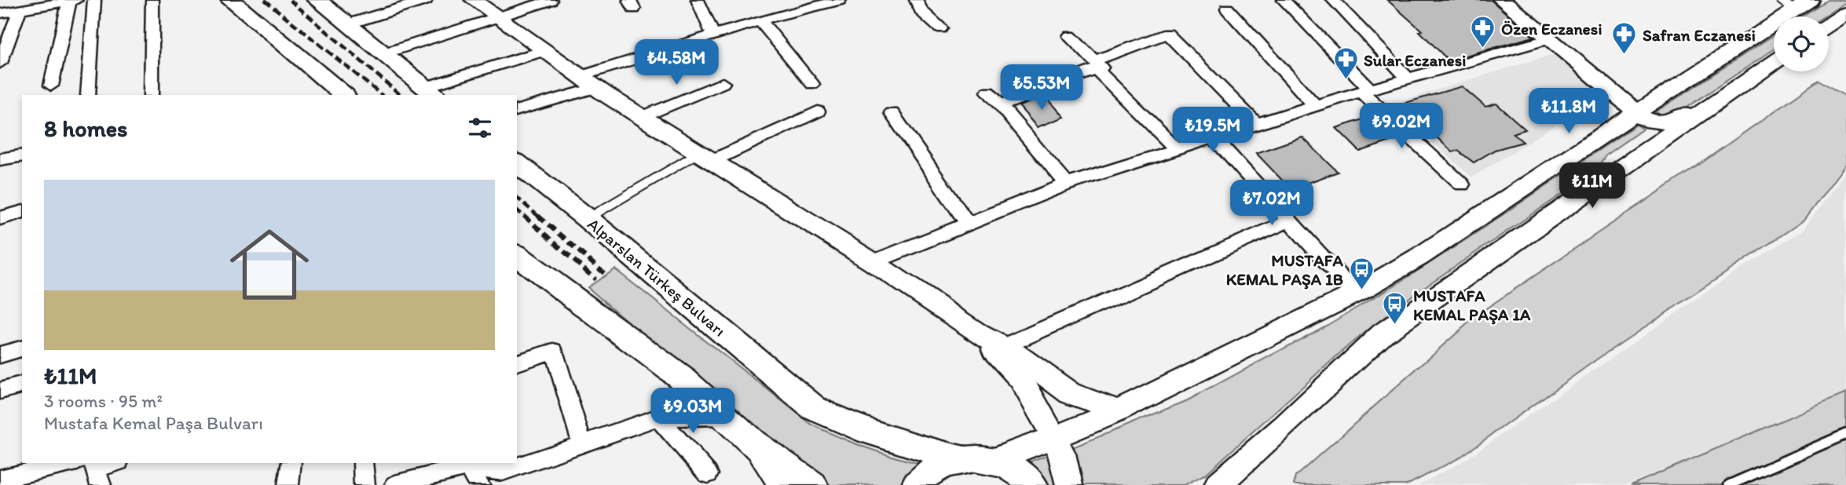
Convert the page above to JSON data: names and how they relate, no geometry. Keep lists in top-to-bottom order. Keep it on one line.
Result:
{"streets":{"main road":["Alparslan Türkeş Bulvarı"]},"places":{"pharmacy":["Özen Eczanesi","Safran Eczanesi","Sular Eczanesi"],"bus stop":["MUSTAFA KEMAL PAŞA 1B","MUSTAFA KEMAL PAŞA 1A"]},"page":{"price":["₺4.58M","₺5.53M","₺11.8M","₺9.02M","₺19.5M","₺11M","₺7.02M","₺9.03M"],"heading":"8 homes","list":[{"name":"₺11M","note":"3 rooms · 95 m² · Mustafa Kemal Paşa Bulvarı"}]}}
